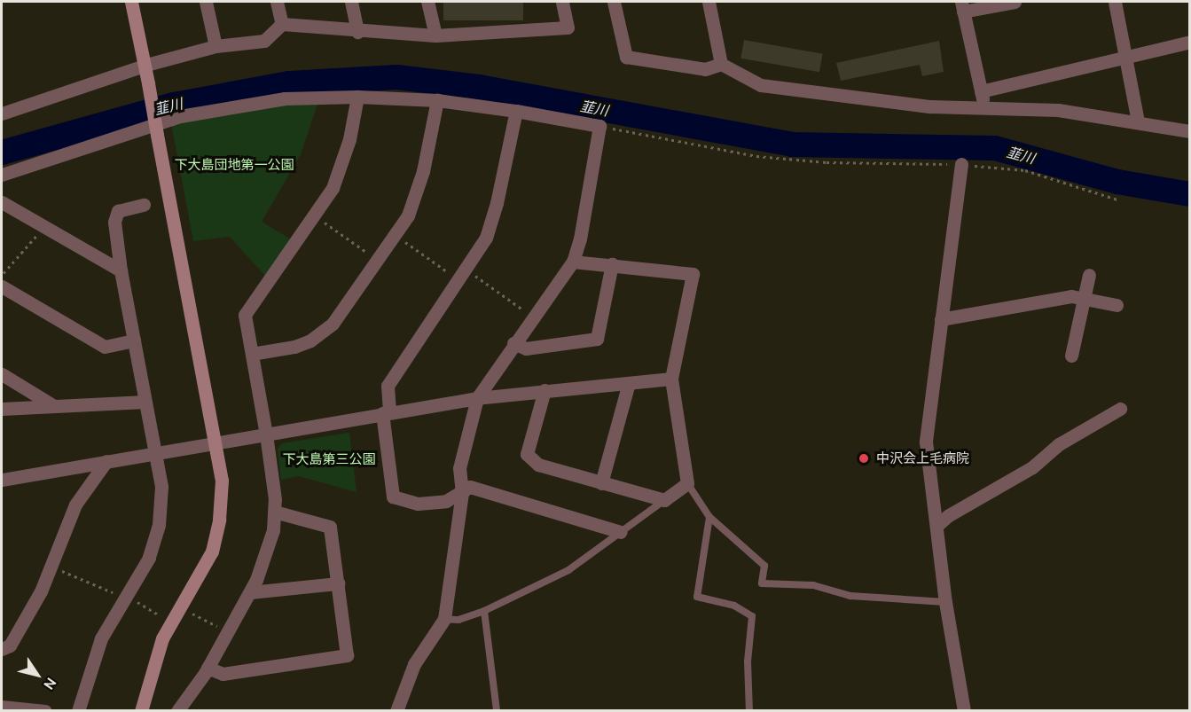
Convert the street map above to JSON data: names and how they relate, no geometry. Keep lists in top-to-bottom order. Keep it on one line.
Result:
{"water":["韮川"],"parks":["下大島団地第一公園","下大島第三公園"],"places":["中沢会上毛病院"],"north":"bottom right"}
